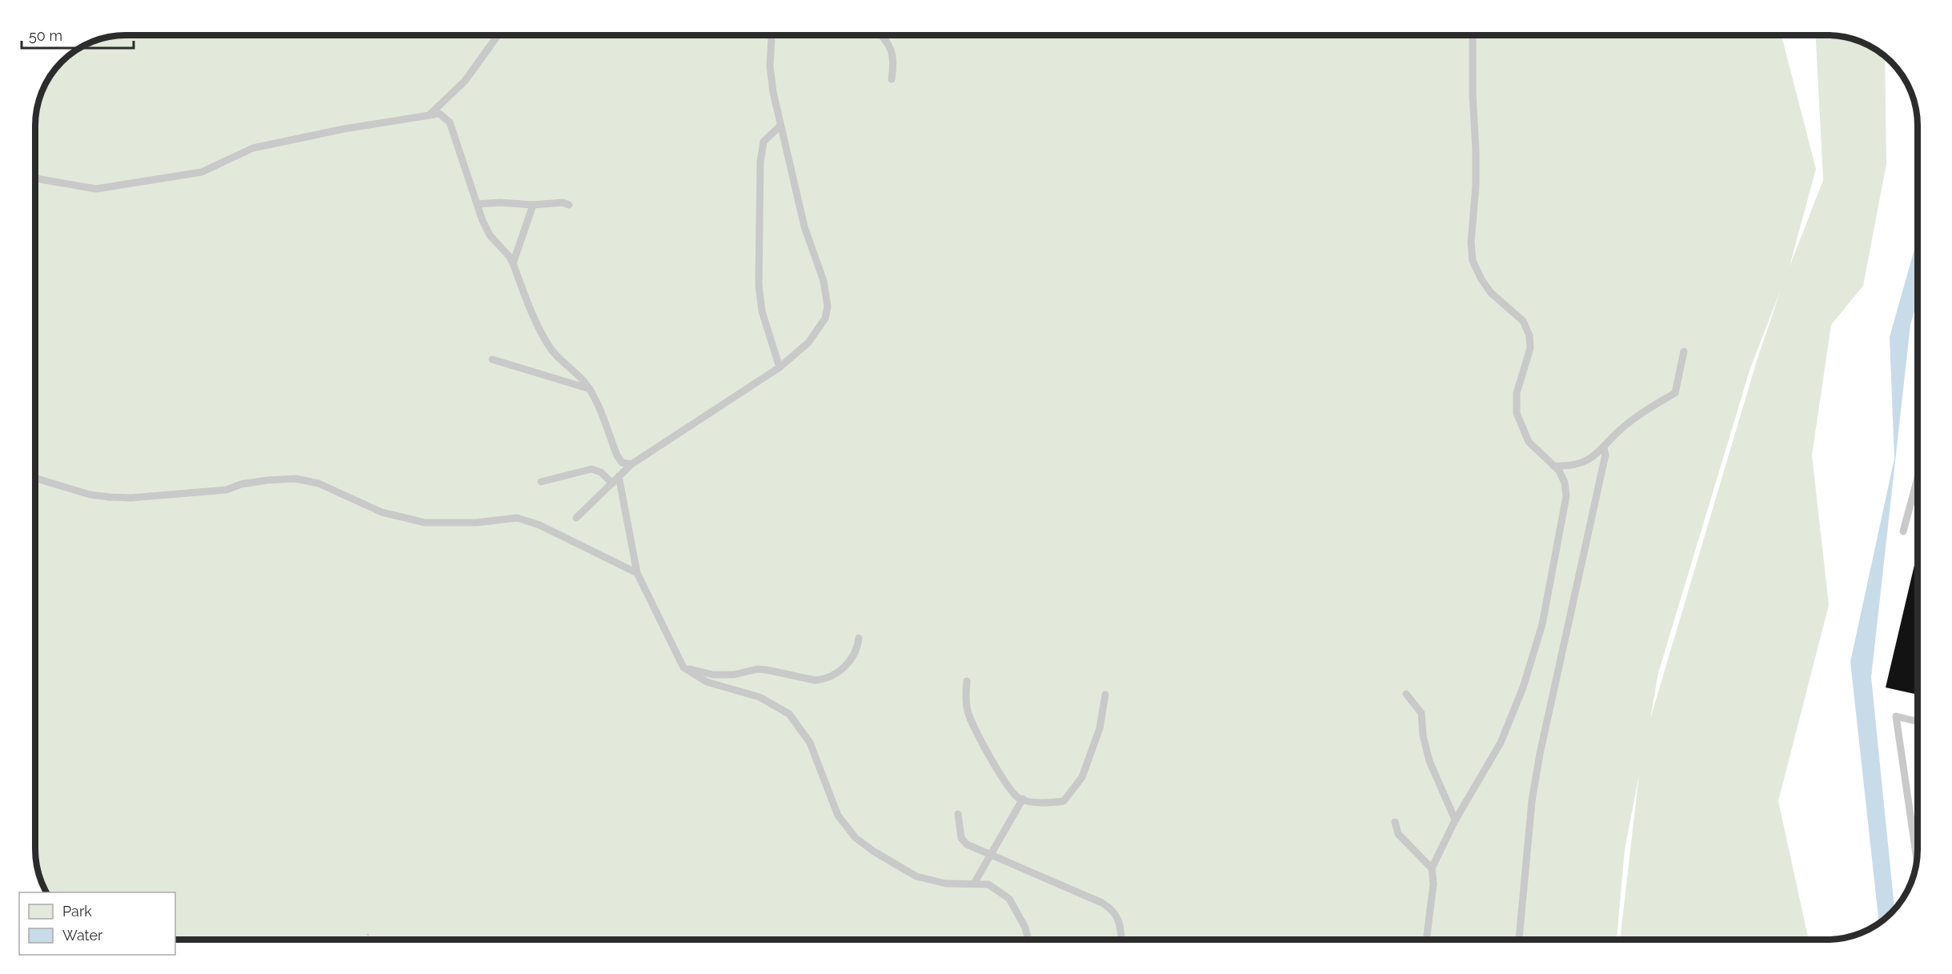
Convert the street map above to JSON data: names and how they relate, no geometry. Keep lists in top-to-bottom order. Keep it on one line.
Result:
{"legend":["Park","Water"],"scale_bar":"50 m"}
